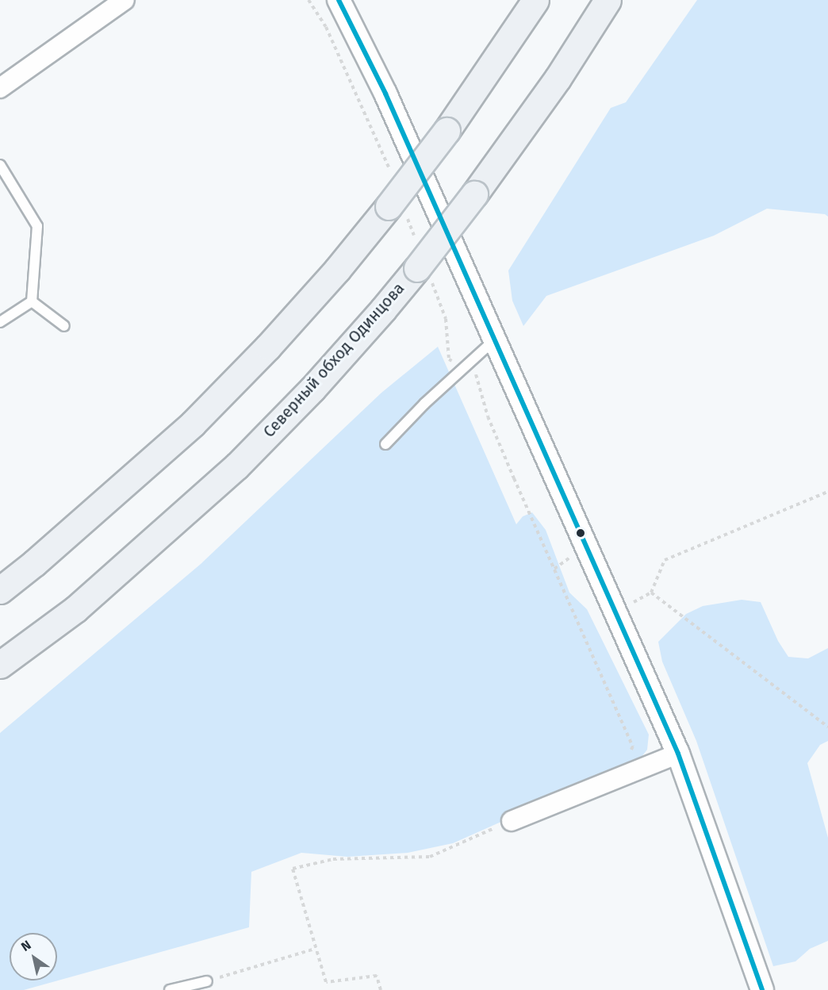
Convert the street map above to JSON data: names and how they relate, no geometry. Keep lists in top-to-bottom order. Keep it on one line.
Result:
{"streets":{"highway":["Северный обход Одинцова"]},"north":"top left"}
